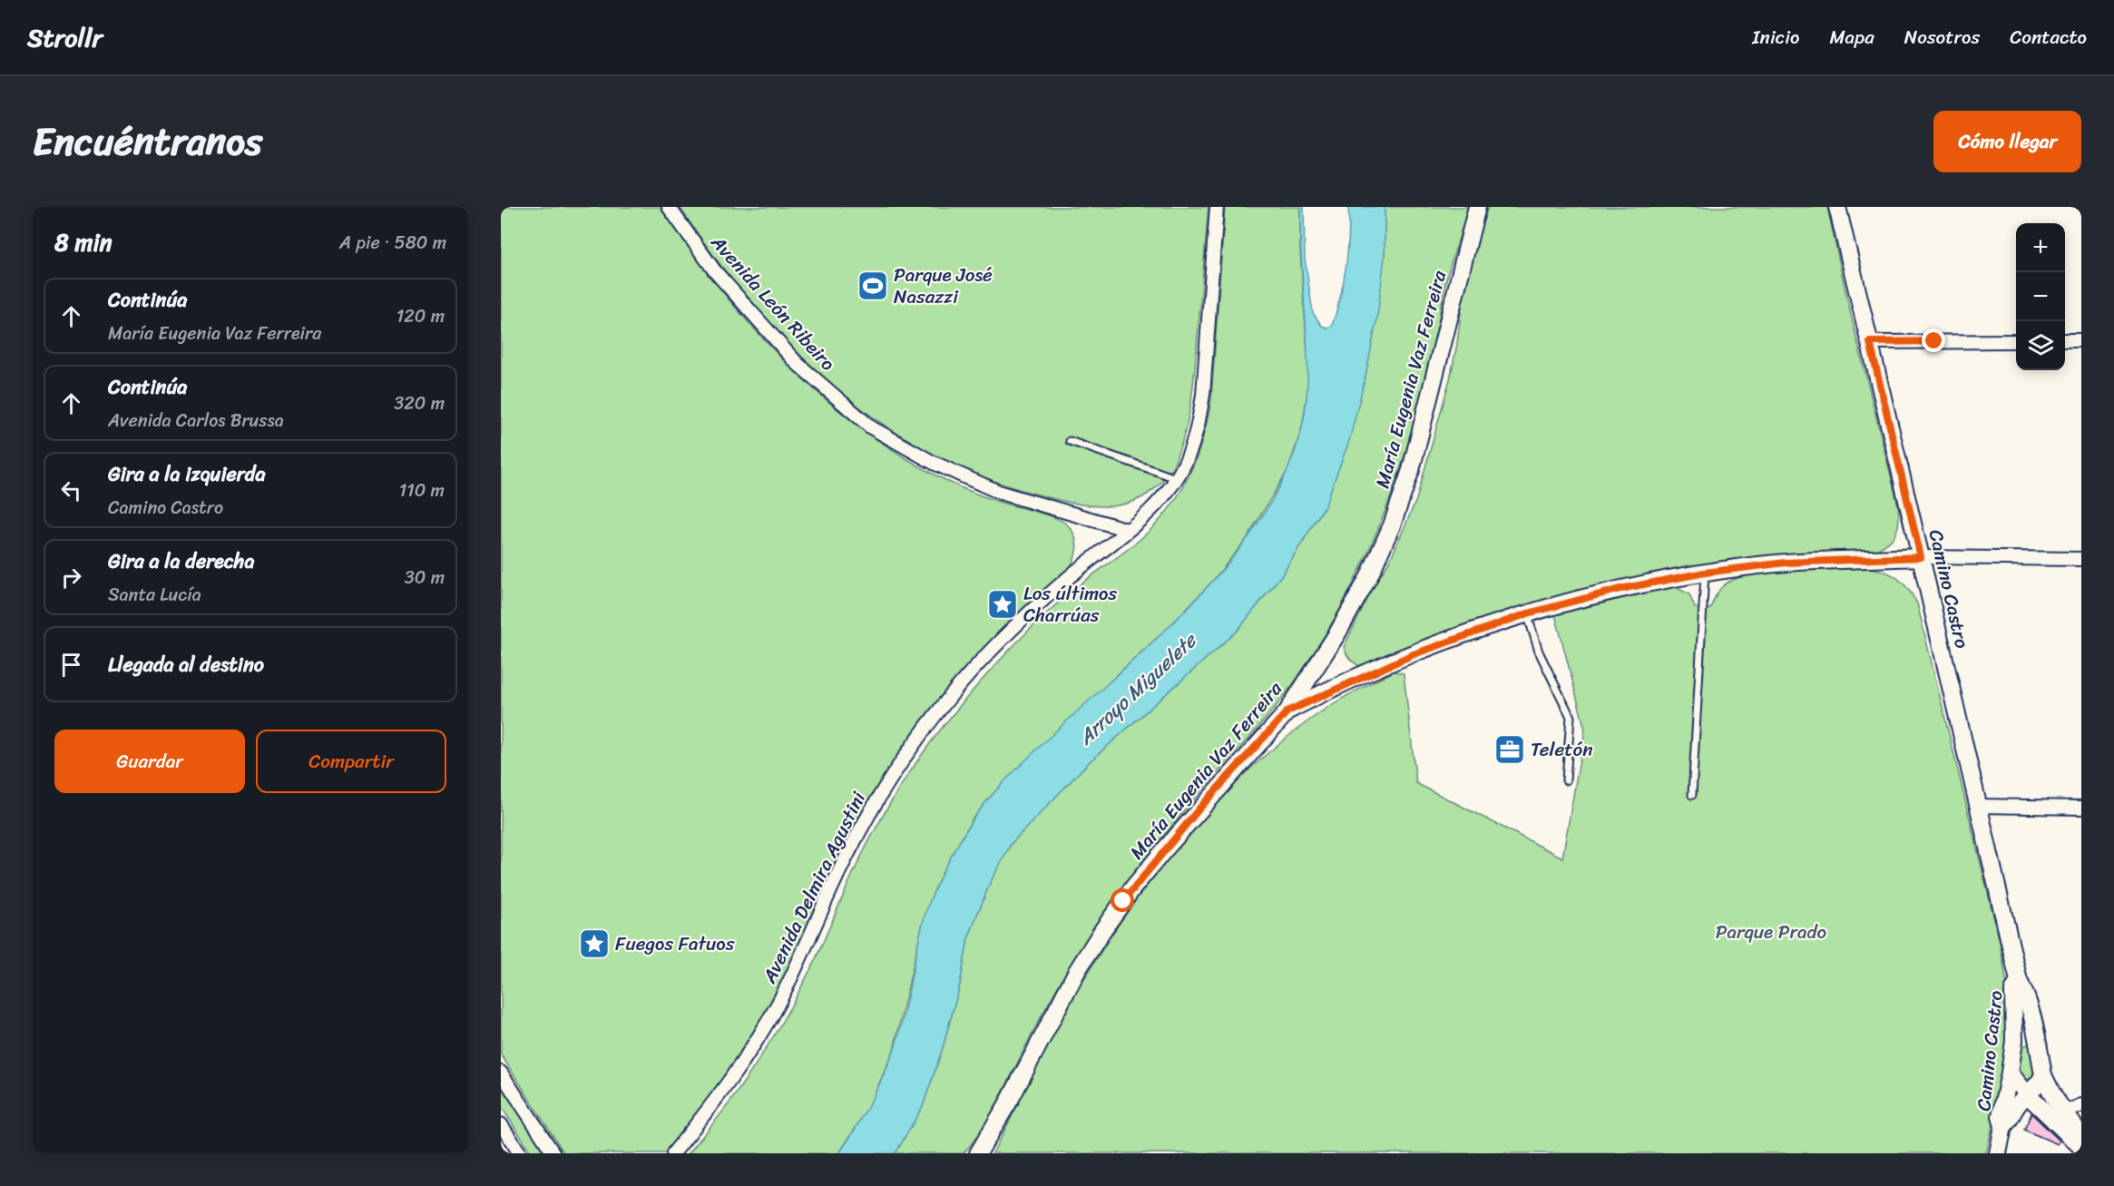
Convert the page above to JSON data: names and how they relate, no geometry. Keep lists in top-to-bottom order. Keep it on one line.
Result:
{"streets":{"street":["Avenida León Ribeiro","María Eugenia Vaz Ferreira","Camino Castro","Avenida Delmira Agustini"]},"crossings":[["Avenida León Ribeiro","Avenida Delmira Agustini"]],"water":["Arroyo Miguelete"],"parks":["Parque Prado"],"places":{"sports":["Parque José Nasazzi"],"place":["Los últimos Charrúas","Fuegos Fatuos"],"office":["Teletón"]},"page":{"header":"Strollr","nav":["Inicio","Mapa","Nosotros","Contacto"],"title":"Encuéntranos","buttons":["Cómo llegar",["Guardar","Compartir"]],"heading":["8 min","A pie · 580 m"],"map_buttons":["+","−"],"list":[["Continúa","María Eugenia Vaz Ferreira","120 m"],["Continúa","Avenida Carlos Brussa","320 m"],["Gira a la izquierda","Camino Castro","110 m"],["Gira a la derecha","Santa Lucía","30 m"],"Llegada al destino"]}}
